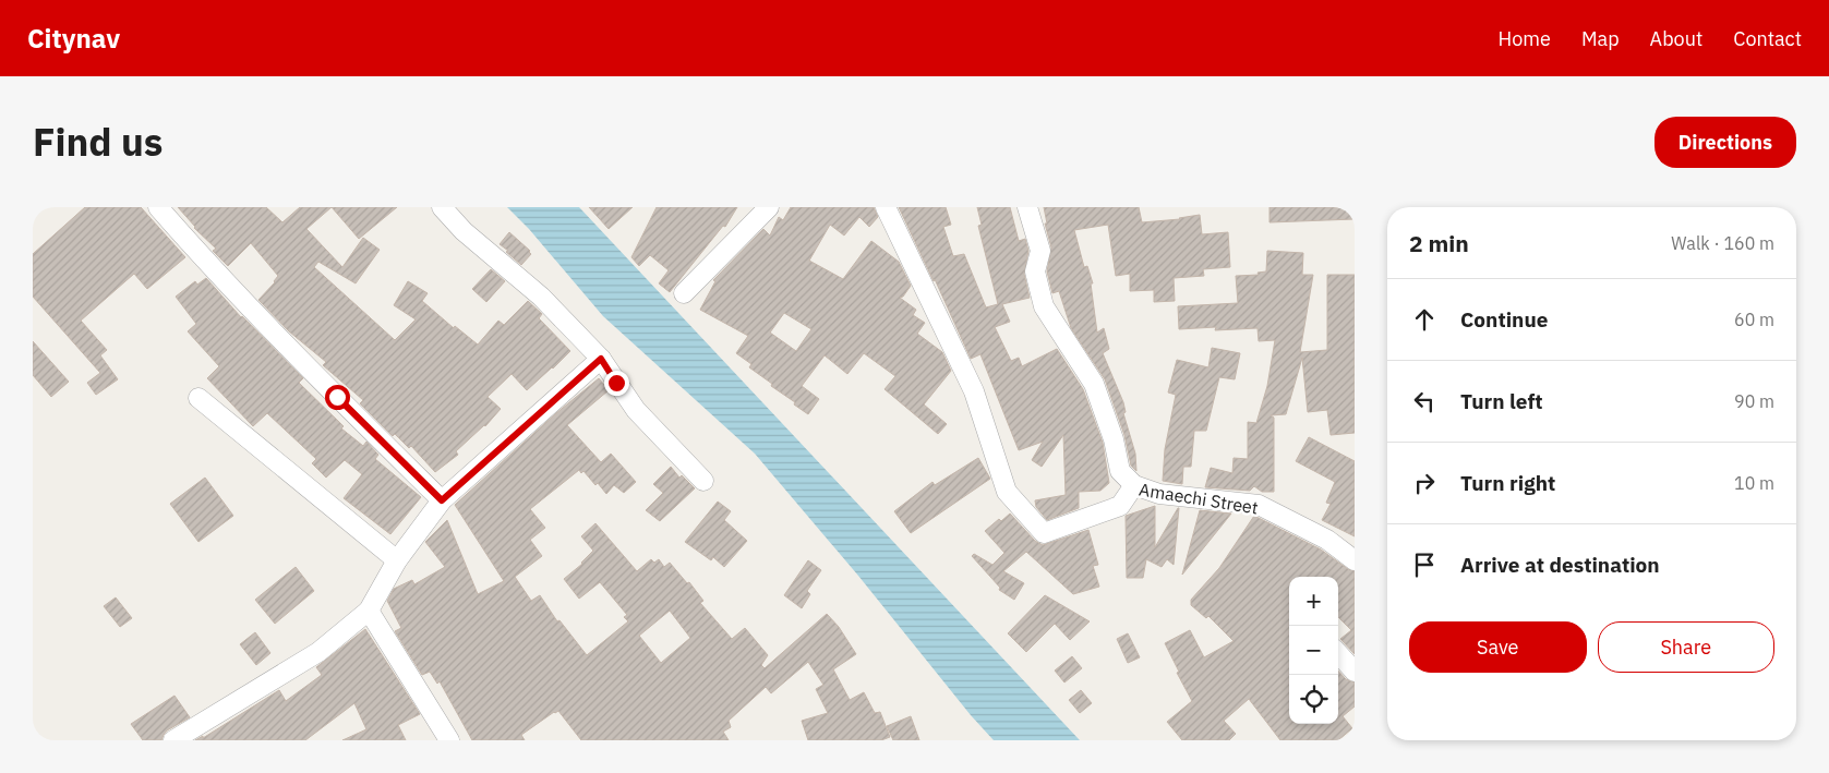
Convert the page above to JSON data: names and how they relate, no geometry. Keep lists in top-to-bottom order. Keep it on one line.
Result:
{"streets":{"street":["Amaechi Street"]},"page":{"header":"Citynav","nav":["Home","Map","About","Contact"],"title":"Find us","buttons":["Directions",["Save","Share"]],"heading":["2 min","Walk · 160 m"],"list":[["Continue","60 m"],["Turn left","90 m"],["Turn right","10 m"],"Arrive at destination"],"map_buttons":["+","−"]}}
